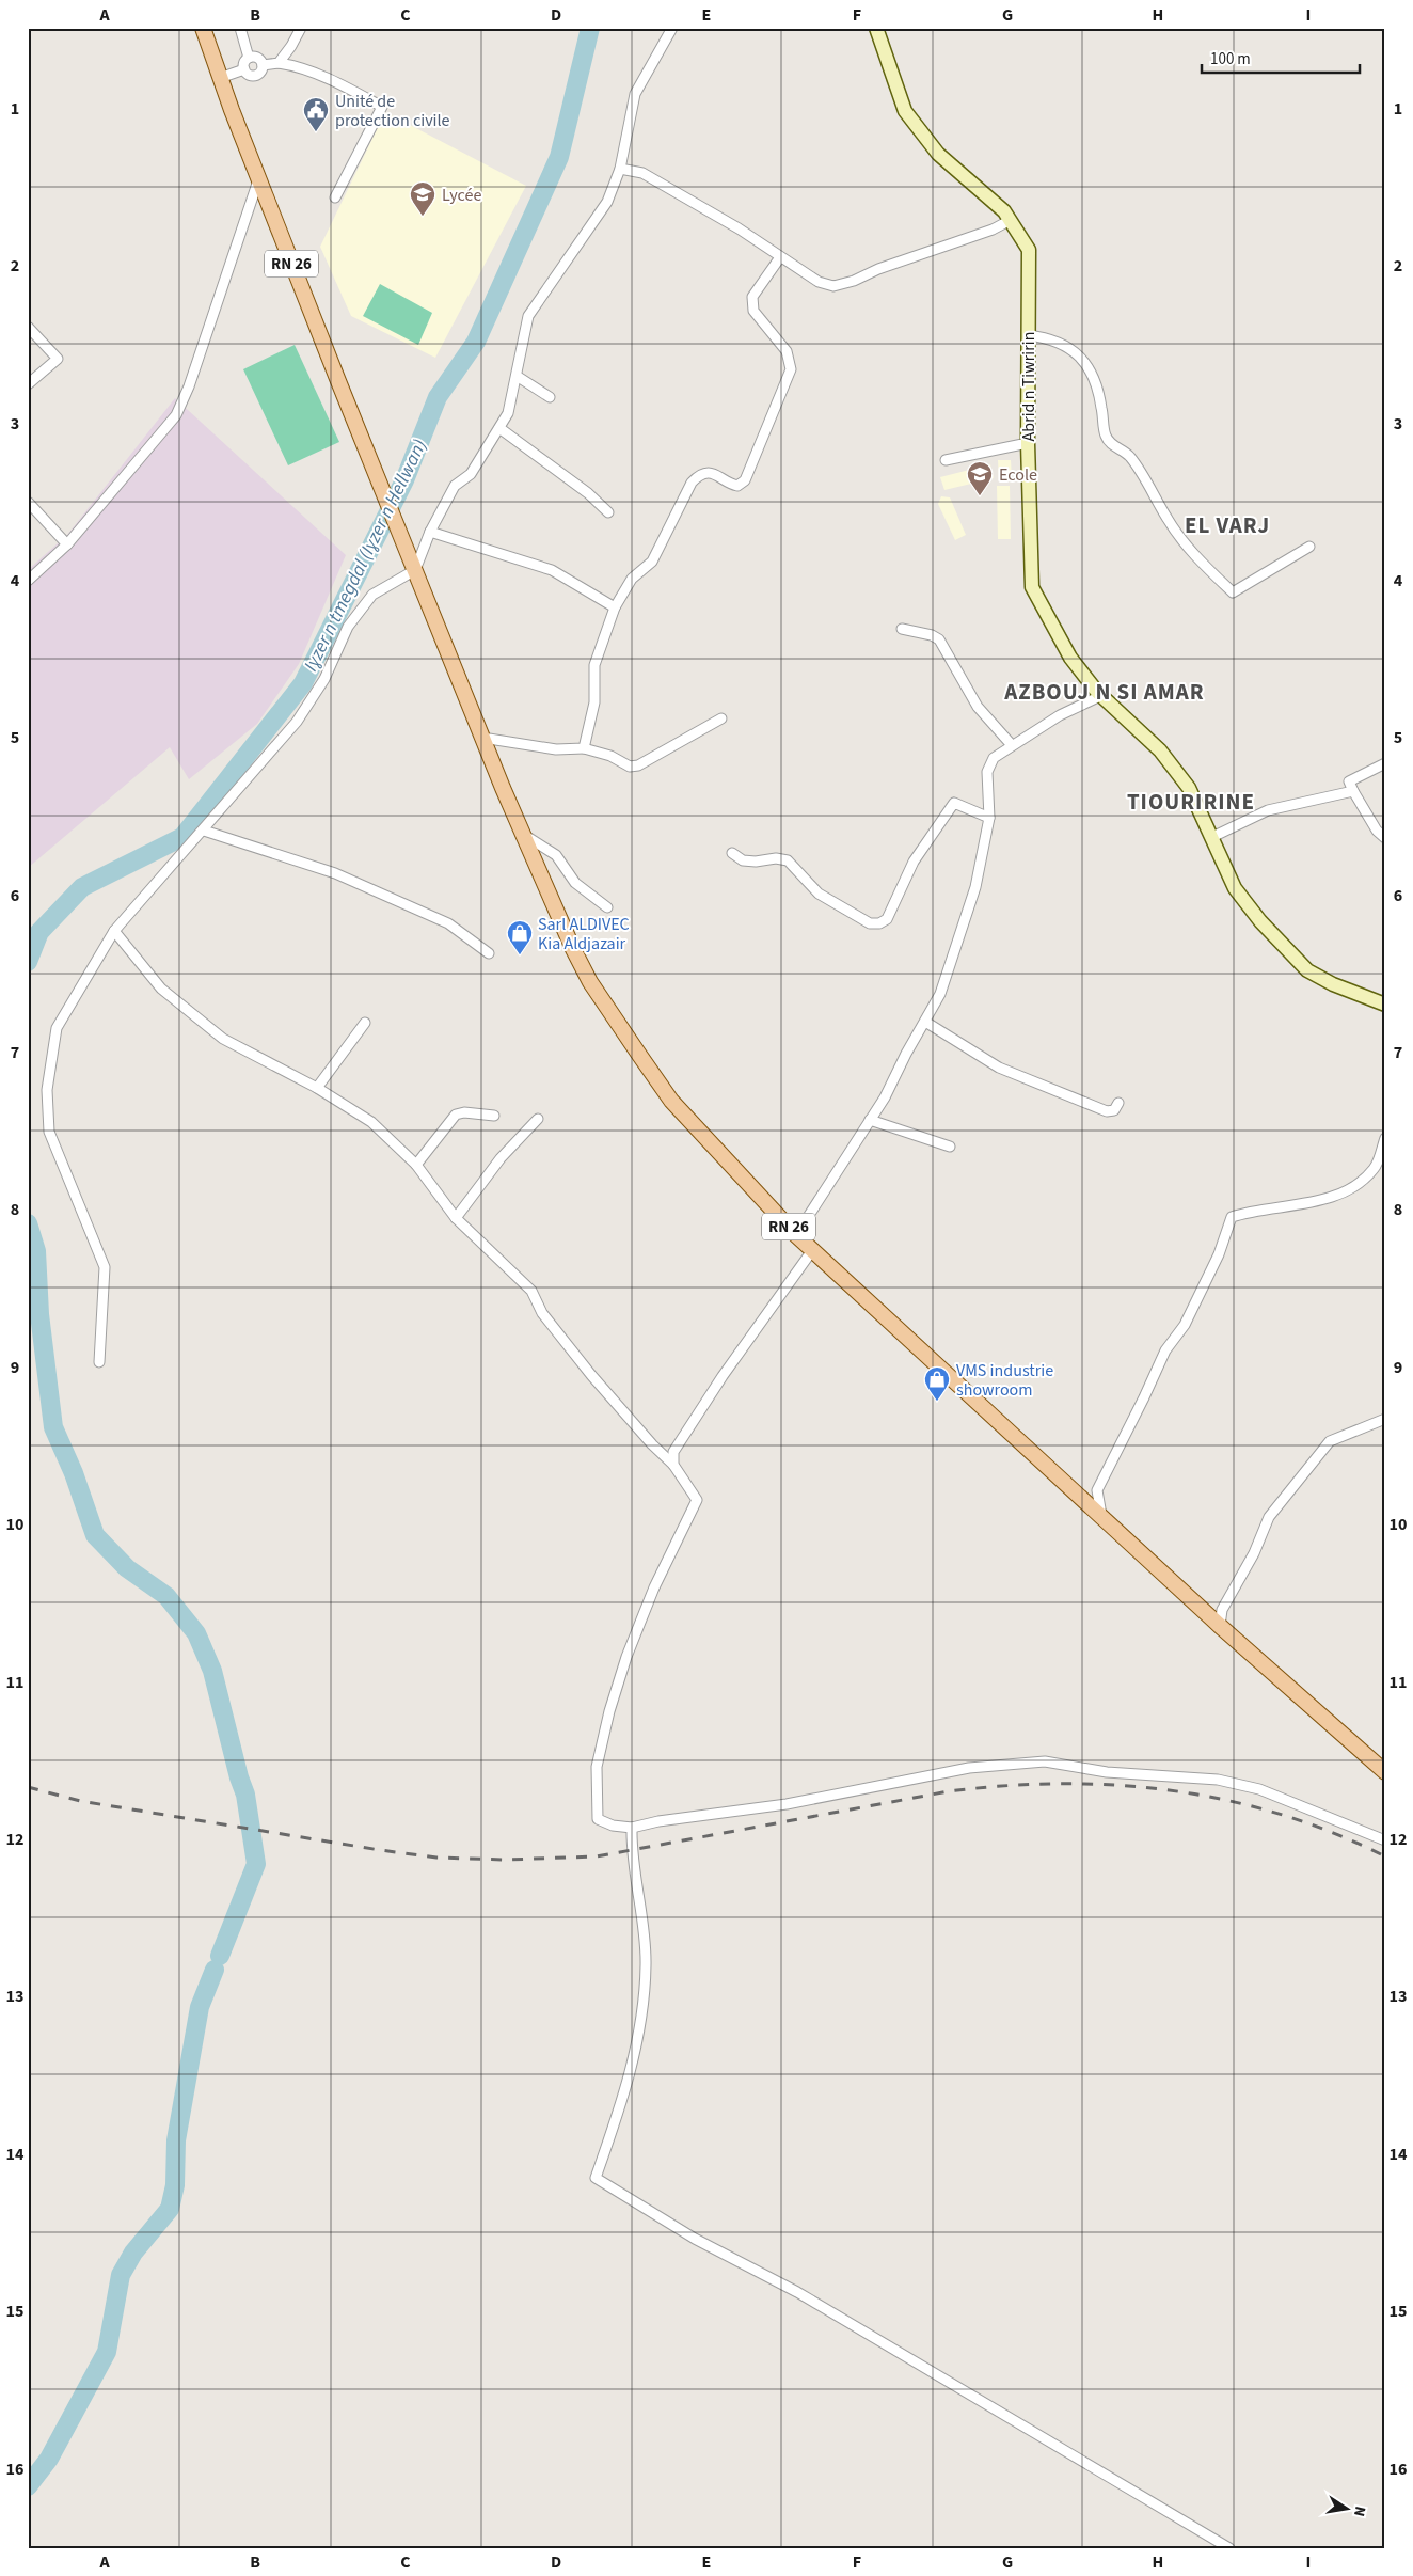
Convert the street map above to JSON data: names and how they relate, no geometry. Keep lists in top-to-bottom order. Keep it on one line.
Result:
{"streets":{"main road":["RN 26"],"street":["Abrid n Tiwririn"]},"districts":["EL VARJ","AZBOUJ N SI AMAR","TIOURIRINE"],"water":["Iɣzer n tmegdal (Iɣzer n Hellwan)"],"places":{"public building":["Unité de protection civile"],"school or university":["Lycée","Ecole"],"shop":["Sarl ALDIVEC Kia Aldjazair","VMS industrie showroom"]},"scale_bar":"100 m","north":"right","grid":{"columns":["A","B","C","D","E","F","G","H","I"],"rows":["1","2","3","4","5","6","7","8","9","10","11","12","13","14","15","16"]}}
